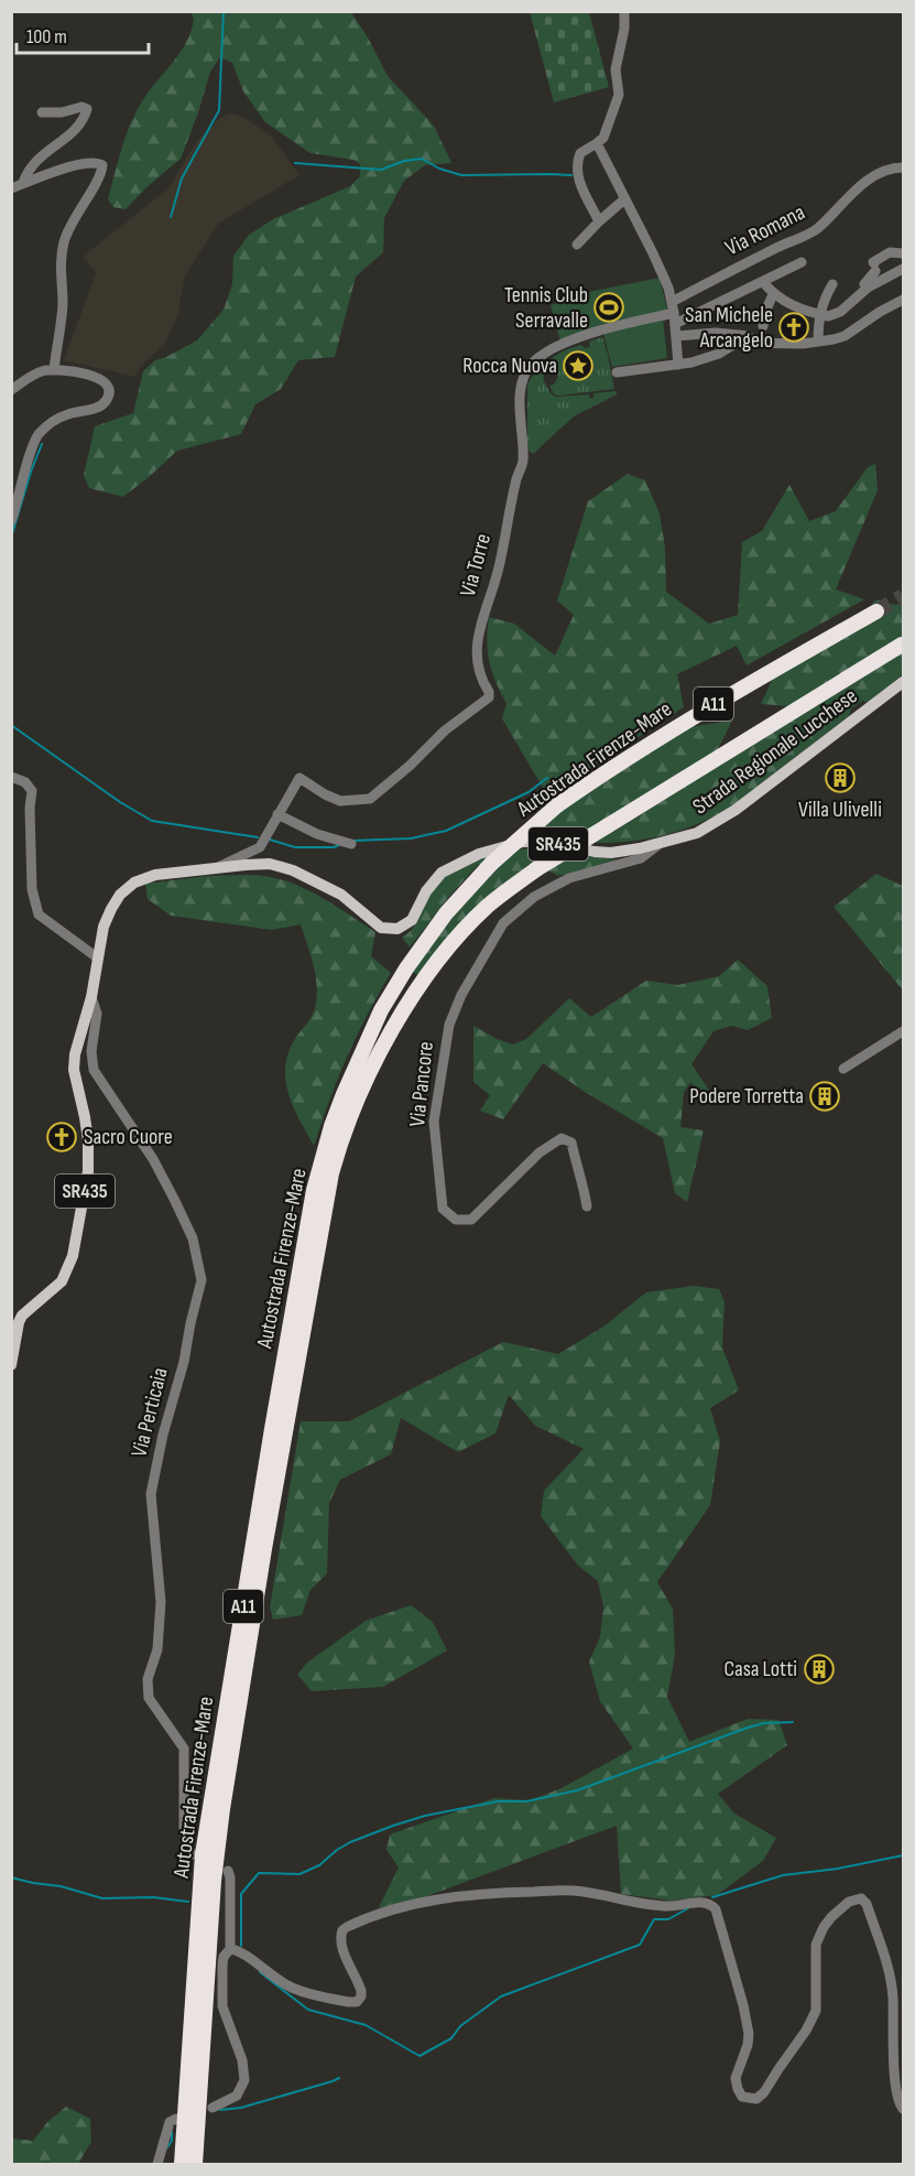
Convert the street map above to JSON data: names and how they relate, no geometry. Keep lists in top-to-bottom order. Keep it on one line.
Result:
{"streets":{"highway":["A11","Autostrada Firenze-Mare"],"main road":["Strada Regionale Lucchese","SR435"],"street":["Via Romana","Via Torre","Via Pancore","Via Perticaia"]},"crossings":[["Via Romana","Via Torre"],["Strada Regionale Lucchese","Via Pancore"],["Strada Regionale Lucchese","Via Perticaia"]],"places":{"sports":["Tennis Club Serravalle"],"church":["San Michele Arcangelo","Sacro Cuore"],"place":["Rocca Nuova"],"building":["Villa Ulivelli","Podere Torretta","Casa Lotti"]},"scale_bar":"100 m"}
